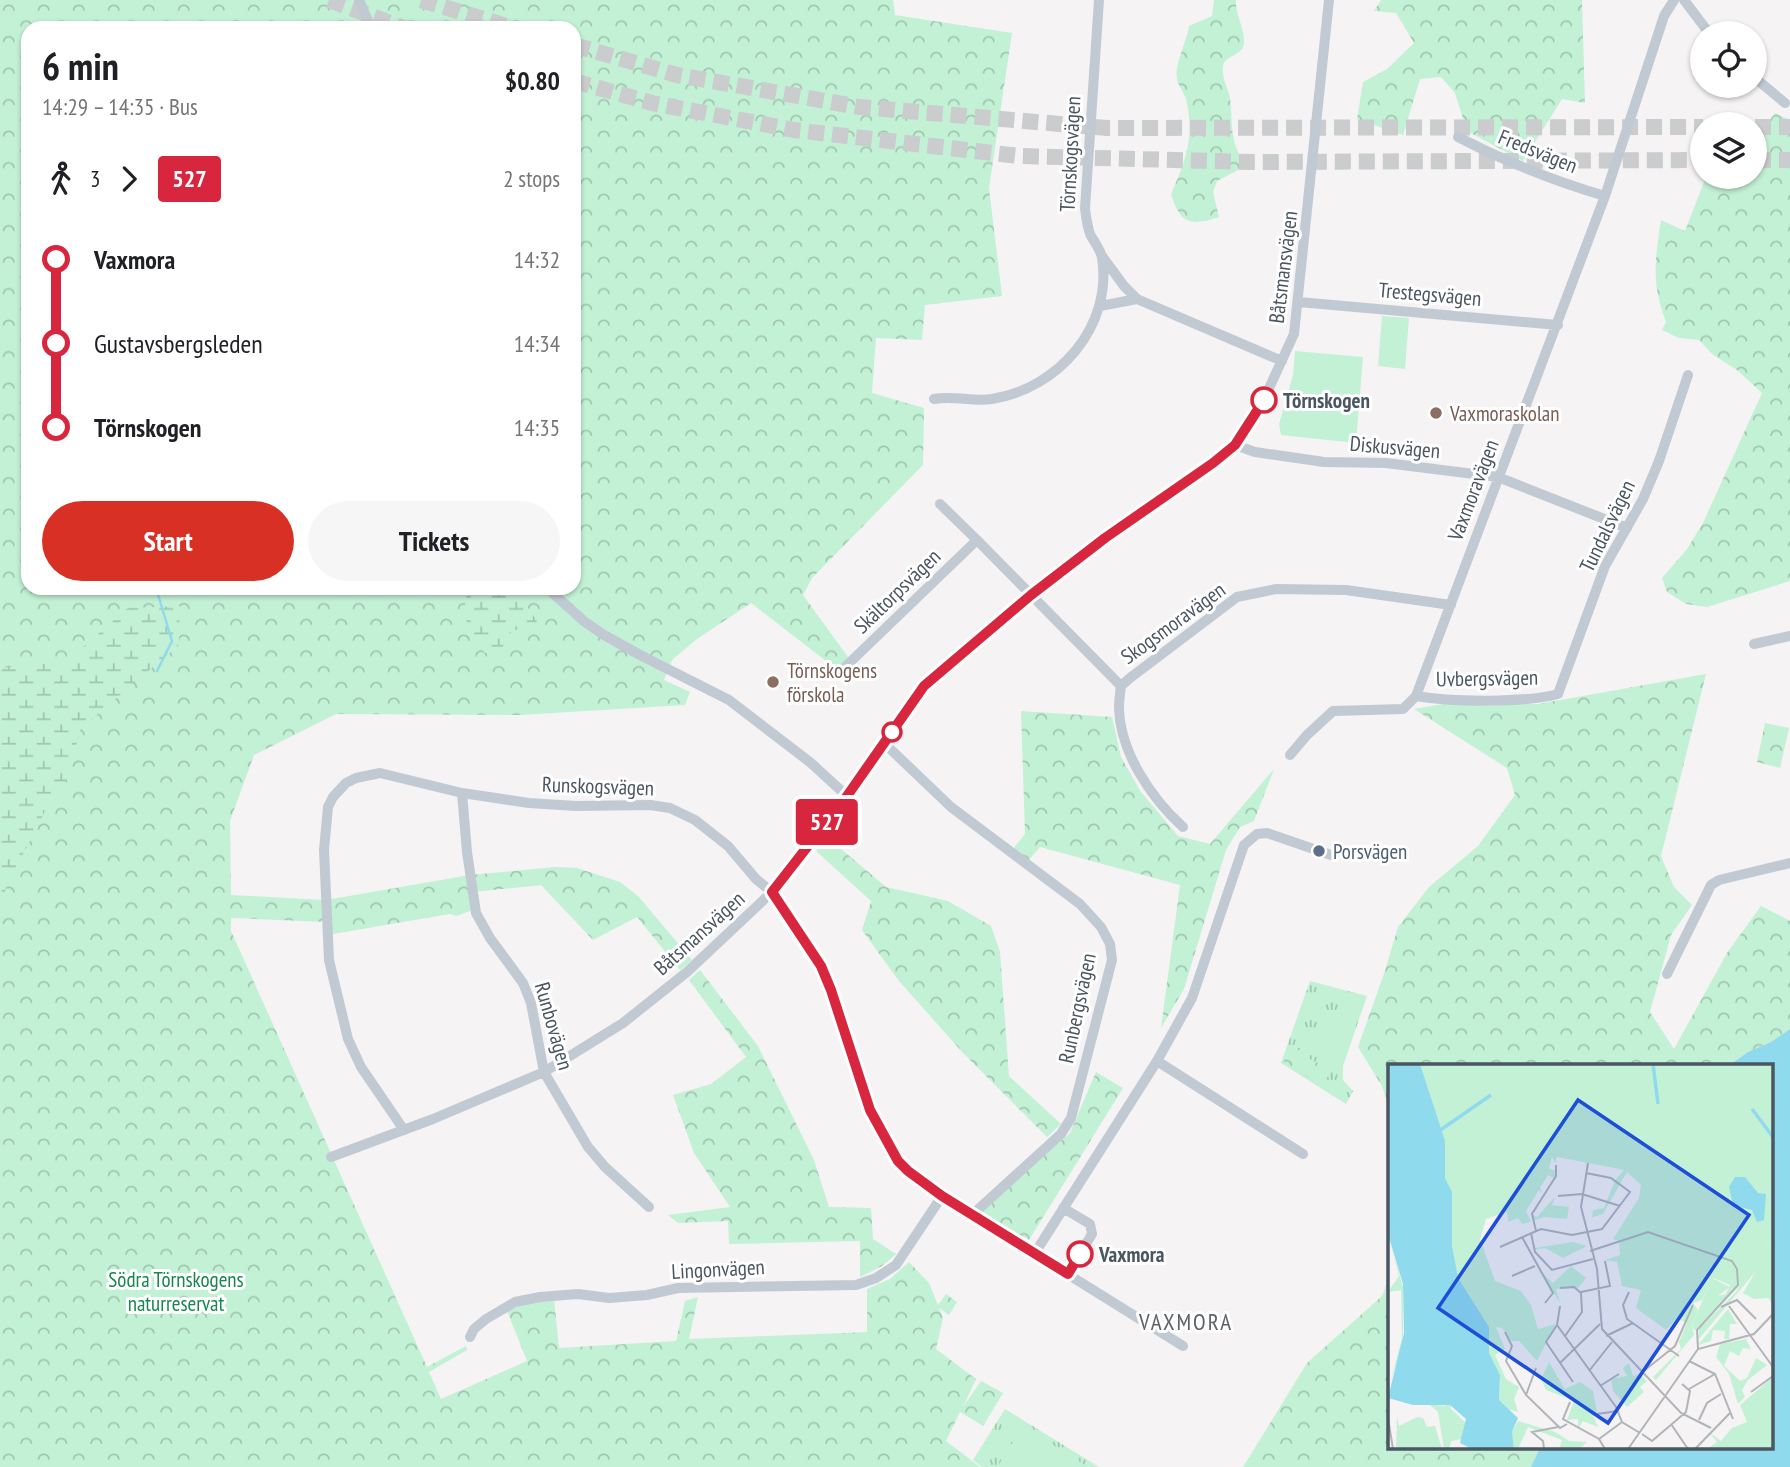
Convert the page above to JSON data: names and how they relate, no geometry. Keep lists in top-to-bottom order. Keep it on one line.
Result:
{"streets":{"street":["Fredsvägen","Törnskogsvägen","Båtsmansvägen","Trestegsvägen","Diskusvägen","Vaxmoravägen","Tundalsvägen","Skältorpsvägen","Skogsmoravägen","Uvbergsvägen","Runskogsvägen","Runbergsvägen","Runbovägen","Lingonvägen"]},"crossings":[["Fredsvägen","Vaxmoravägen"],["Båtsmansvägen","Trestegsvägen"],["Båtsmansvägen","Diskusvägen"],["Båtsmansvägen","Runskogsvägen"],["Båtsmansvägen","Runbergsvägen"],["Båtsmansvägen","Runbovägen"],["Trestegsvägen","Vaxmoravägen"],["Diskusvägen","Vaxmoravägen"],["Diskusvägen","Tundalsvägen"],["Vaxmoravägen","Skogsmoravägen"],["Vaxmoravägen","Uvbergsvägen"],["Tundalsvägen","Uvbergsvägen"],["Runskogsvägen","Runbergsvägen"],["Runskogsvägen","Runbovägen"],["Runskogsvägen","Lingonvägen"]],"districts":["VAXMORA"],"parks":["Södra Törnskogens naturreservat"],"places":["Törnskogen","Vaxmoraskolan","Törnskogens förskola","Porsvägen","Vaxmora"],"lines":["bus line 527"],"page":{"on_map":"527","heading":["6 min","14:29 – 14:35 · Bus","$0.80"],"legs":["3","527","2 stops"],"list":[{"name":"Vaxmora","value":"14:32"},{"name":"Gustavsbergsleden","value":"14:34"},{"name":"Törnskogen","value":"14:35"}],"buttons":["Start","Tickets"]}}
